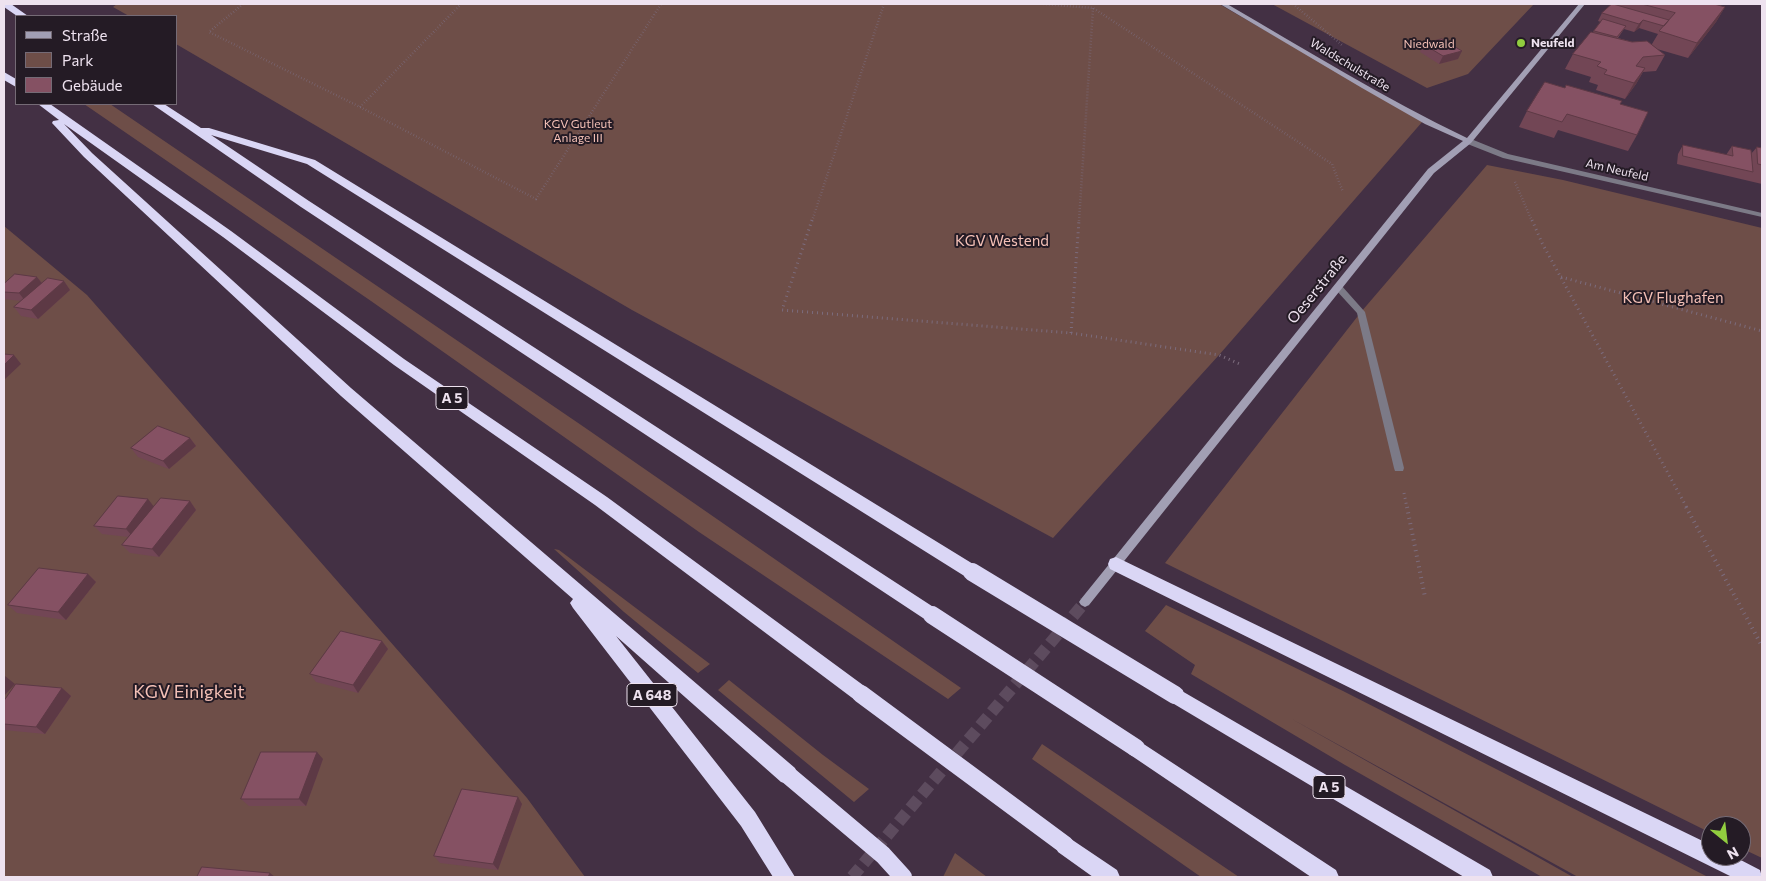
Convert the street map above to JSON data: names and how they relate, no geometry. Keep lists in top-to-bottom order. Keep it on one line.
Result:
{"streets":{"highway":["A 5","A 648"],"street":["Waldschulstraße","Am Neufeld","Oeserstraße"]},"crossings":[["Waldschulstraße","Am Neufeld"],["Waldschulstraße","Oeserstraße"],["Am Neufeld","Oeserstraße"]],"parks":["Niedwald","KGV Gutleut Anlage III","KGV Westend","KGV Flughafen","KGV Einigkeit"],"places":["Neufeld"],"legend":["Straße","Park","Gebäude"],"north":"bottom right"}
